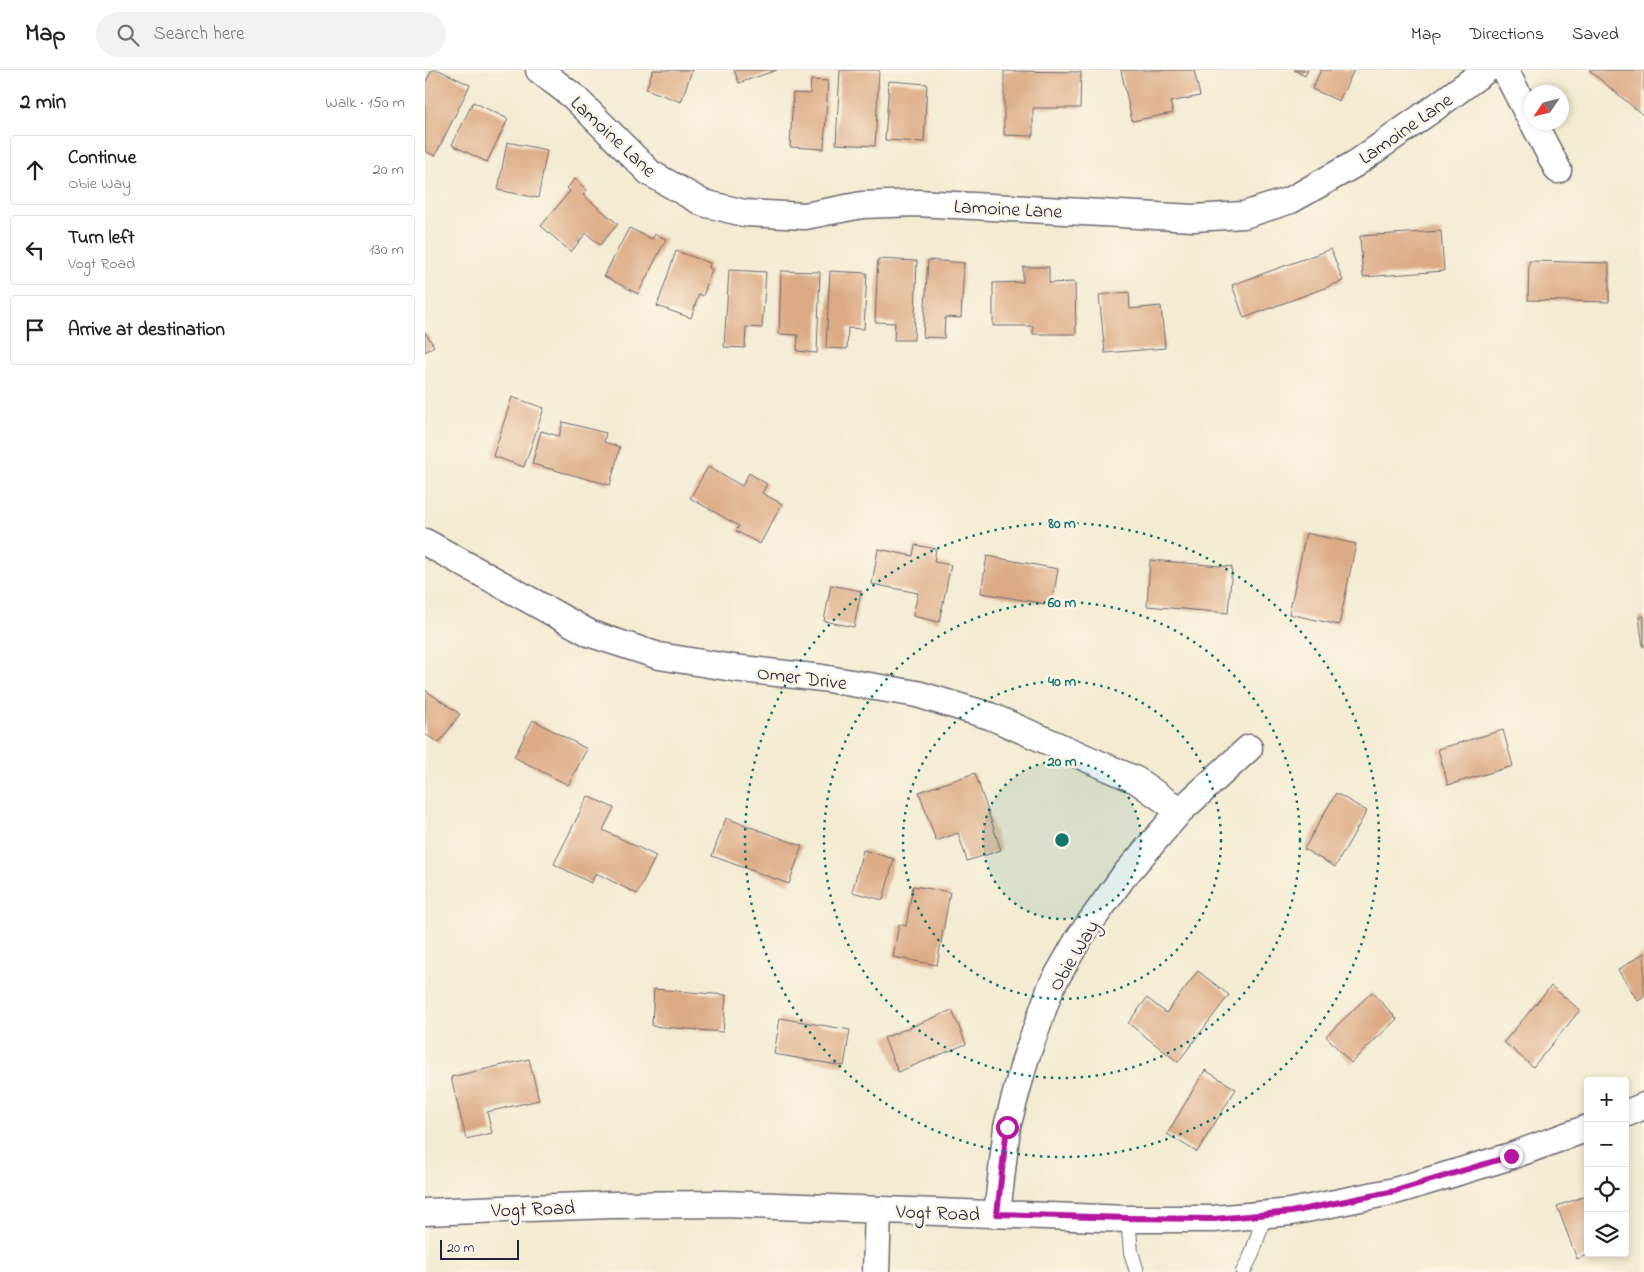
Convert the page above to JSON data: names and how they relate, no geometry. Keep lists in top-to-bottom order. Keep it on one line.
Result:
{"streets":{"street":["Lamoine Lane","Omer Drive","Obie Way","Vogt Road"]},"crossings":[["Omer Drive","Obie Way"],["Obie Way","Vogt Road"]],"scale_bar":"20 m","north":"bottom left","page":{"header":"Map","search":"Search here","nav":["Map","Directions","Saved"],"heading":["2 min","Walk · 150 m"],"list":[["Continue","Obie Way","20 m"],["Turn left","Vogt Road","130 m"],"Arrive at destination"],"map_buttons":["+","−"],"scale":"20 m"},"rings":["80 m","60 m","40 m","20 m"]}
